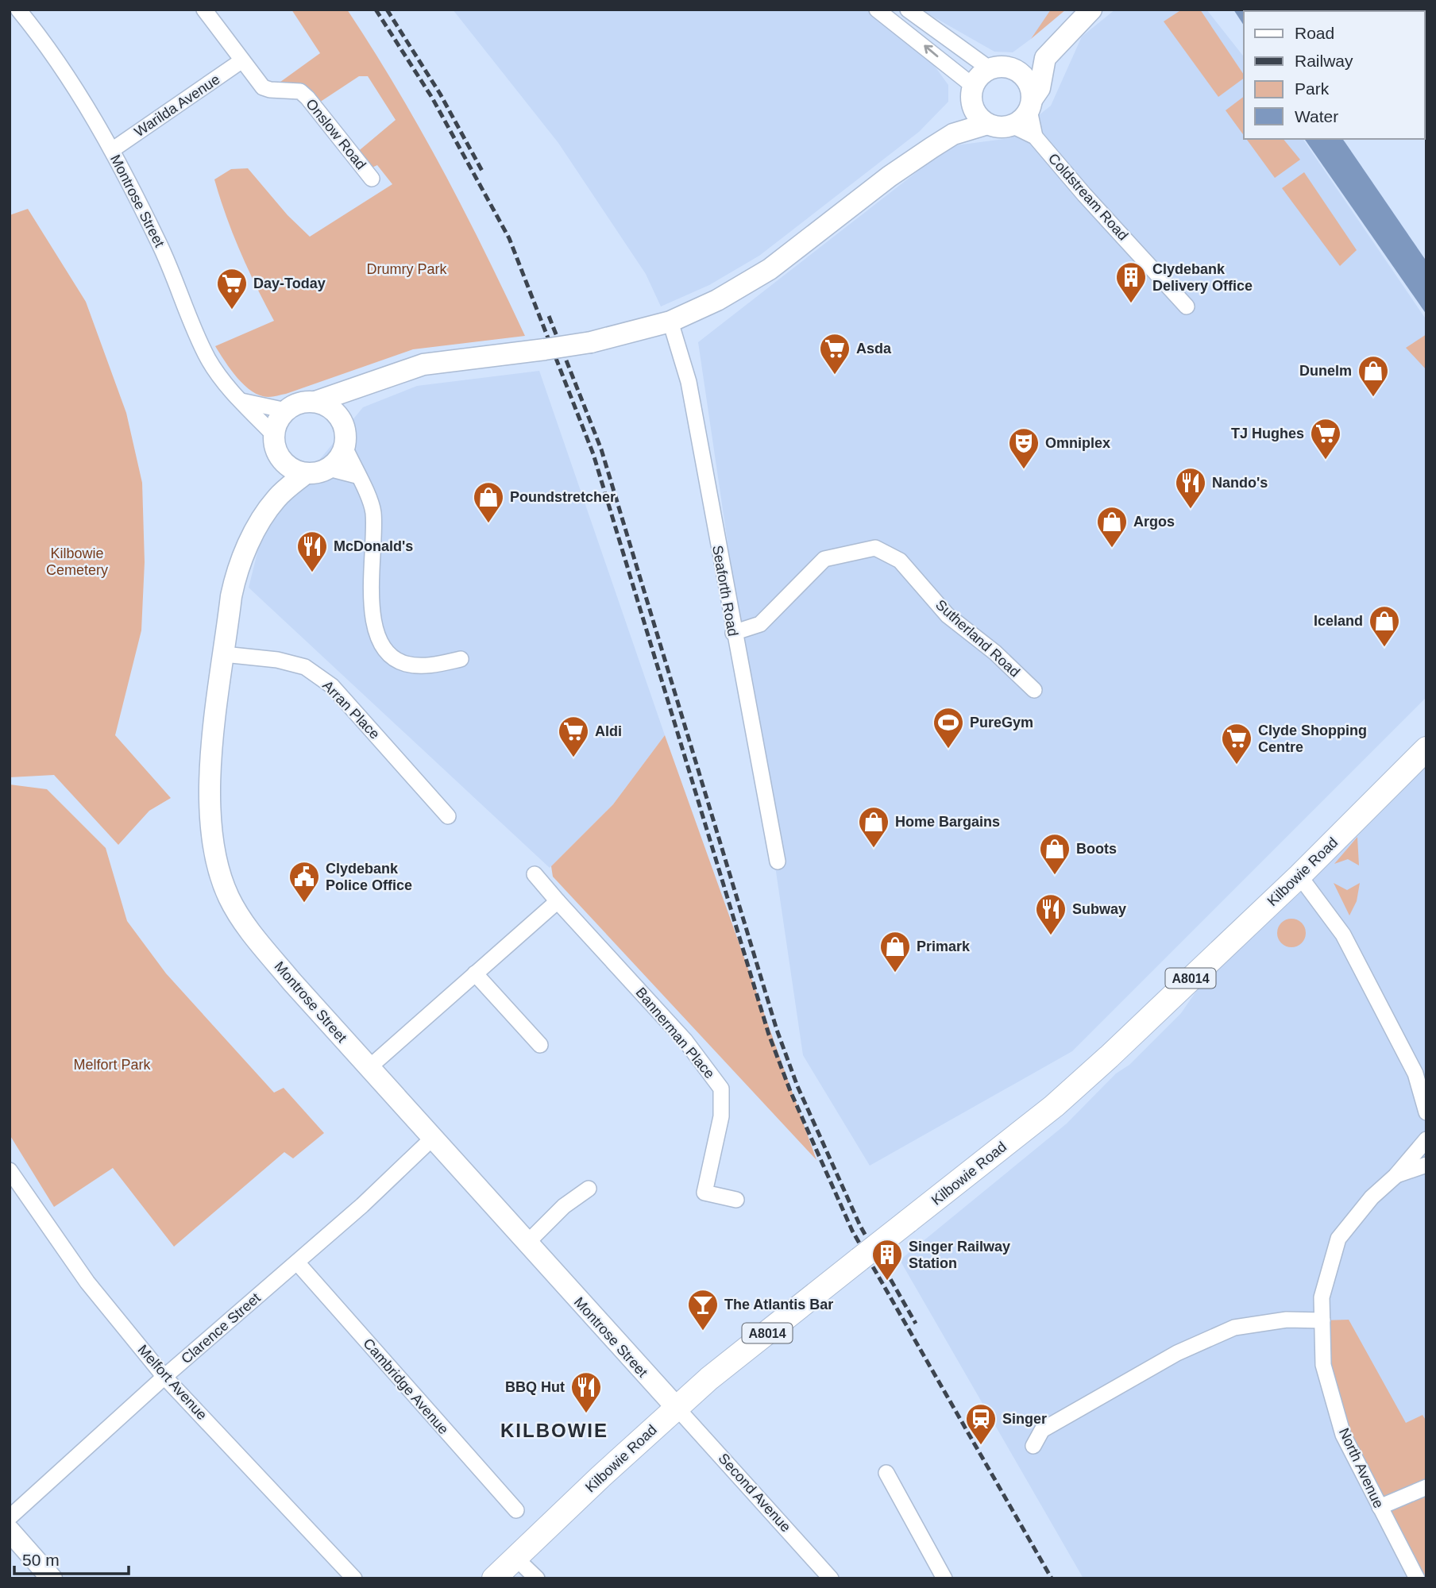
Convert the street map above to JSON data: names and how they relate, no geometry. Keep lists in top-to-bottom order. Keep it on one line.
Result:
{"streets":{"main road":["Kilbowie Road","A8014"],"street":["Warilda Avenue","Onslow Road","Coldstream Road","Montrose Street","Seaforth Road","Sutherland Road","Arran Place","Bannerman Place","Clarence Street","Melfort Avenue","Cambridge Avenue","North Avenue","Second Avenue"]},"crossings":[["Warilda Avenue","Onslow Road"],["Warilda Avenue","Montrose Street"],["Montrose Street","Arran Place"],["Montrose Street","Kilbowie Road"],["Montrose Street","Clarence Street"],["Montrose Street","Second Avenue"],["Seaforth Road","Sutherland Road"],["Kilbowie Road","Second Avenue"],["Clarence Street","Melfort Avenue"],["Clarence Street","Cambridge Avenue"]],"districts":["KILBOWIE"],"parks":["Drumry Park","Kilbowie Cemetery","Melfort Park"],"places":{"building":["Clydebank Delivery Office","Singer Railway Station"],"supermarket":["Day-Today","Asda","TJ Hughes","Aldi","Clyde Shopping Centre"],"shop":["Dunelm","Poundstretcher","Argos","Iceland","Home Bargains","Boots","Primark"],"theatre":["Omniplex"],"restaurant":["Nando's","McDonald's","Subway","BBQ Hut"],"sports":["PureGym"],"public building":["Clydebank Police Office"],"bar":["The Atlantis Bar"],"station":["Singer"]},"legend":["Road","Railway","Park","Water"],"scale_bar":"50 m"}
